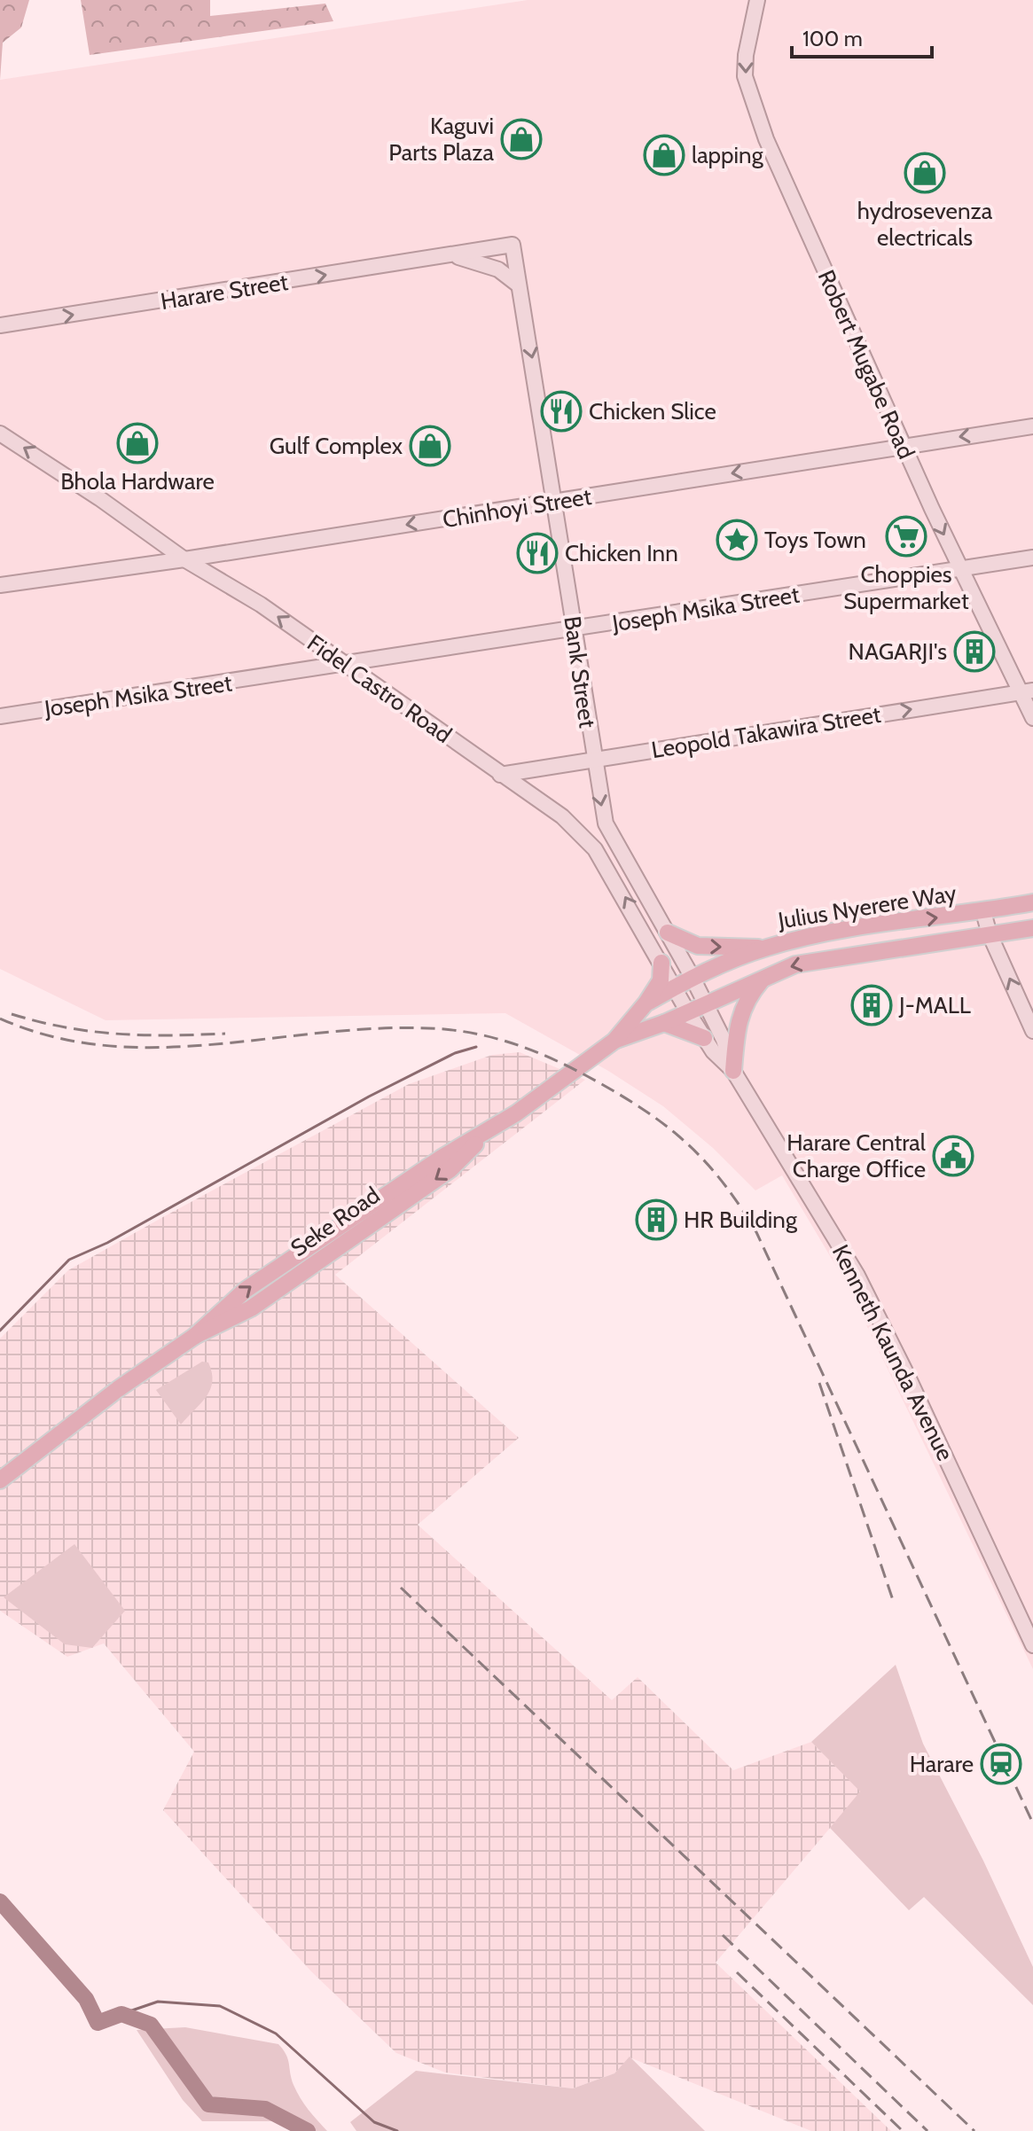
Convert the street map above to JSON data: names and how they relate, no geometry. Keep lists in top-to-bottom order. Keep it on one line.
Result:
{"streets":{"main road":["Harare Street","Robert Mugabe Road","Chinhoyi Street","Joseph Msika Street","Bank Street","Fidel Castro Road","Leopold Takawira Street","Julius Nyerere Way","Seke Road","Kenneth Kaunda Avenue"]},"crossings":[["Harare Street","Bank Street"],["Robert Mugabe Road","Chinhoyi Street"],["Robert Mugabe Road","Joseph Msika Street"],["Robert Mugabe Road","Leopold Takawira Street"],["Chinhoyi Street","Bank Street"],["Chinhoyi Street","Fidel Castro Road"],["Joseph Msika Street","Bank Street"],["Joseph Msika Street","Fidel Castro Road"],["Bank Street","Fidel Castro Road"],["Bank Street","Leopold Takawira Street"],["Bank Street","Julius Nyerere Way"],["Bank Street","Kenneth Kaunda Avenue"],["Fidel Castro Road","Leopold Takawira Street"],["Fidel Castro Road","Julius Nyerere Way"],["Fidel Castro Road","Kenneth Kaunda Avenue"],["Julius Nyerere Way","Seke Road"]],"one_way":["Harare Street","Robert Mugabe Road","Chinhoyi Street","Bank Street","Fidel Castro Road","Leopold Takawira Street"],"places":{"shop":["Kaguvi Parts Plaza","lapping","hydrosevenza electricals","Bhola Hardware","Gulf Complex"],"restaurant":["Chicken Slice","Chicken Inn"],"supermarket":["Choppies Supermarket"],"place":["Toys Town"],"building":["NAGARJI's","J-MALL","HR Building"],"public building":["Harare Central Charge Office"],"station":["Harare"]},"scale_bar":"100 m"}
